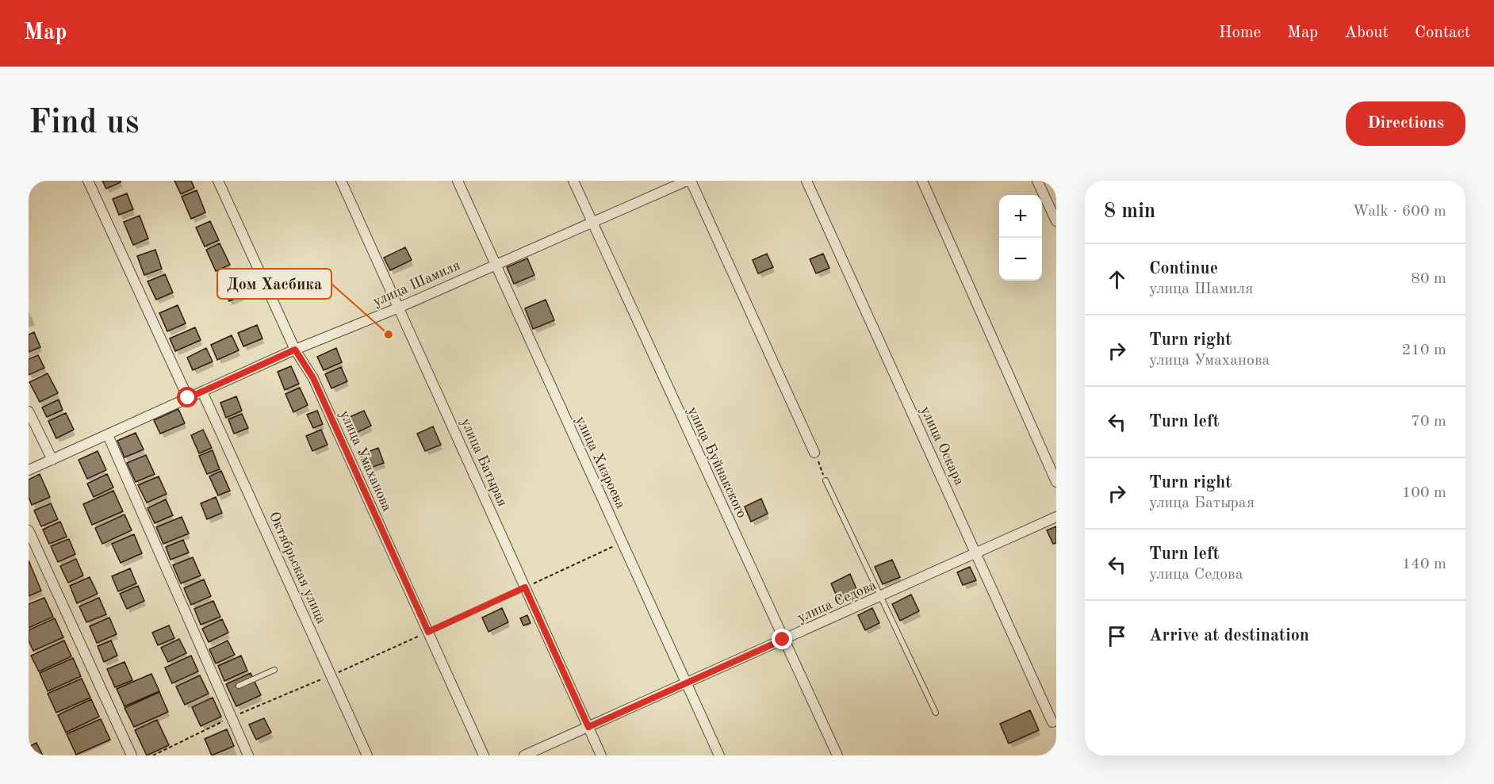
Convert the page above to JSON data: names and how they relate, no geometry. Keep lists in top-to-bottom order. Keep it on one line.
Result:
{"streets":{"street":["улица Шамиля","улица Оскара","улица Умаханова","улица Батырая","улица Хизроева","улица Буйнакского","Октябрьская улица","улица Седова"]},"crossings":[["улица Шамиля","улица Умаханова"],["улица Шамиля","улица Батырая"],["улица Шамиля","улица Хизроева"],["улица Шамиля","улица Буйнакского"],["улица Шамиля","Октябрьская улица"],["улица Оскара","улица Седова"],["улица Батырая","улица Седова"],["улица Хизроева","улица Седова"],["улица Буйнакского","улица Седова"]],"places":["Дом Хасбика"],"page":{"header":"Map","nav":["Home","Map","About","Contact"],"buttons":"Directions","title":"Find us","heading":["8 min","Walk · 600 m"],"map_buttons":["+","−"],"list":[["Continue","улица Шамиля","80 m"],["Turn right","улица Умаханова","210 m"],["Turn left","70 m"],["Turn right","улица Батырая","100 m"],["Turn left","улица Седова","140 m"],"Arrive at destination"]}}
